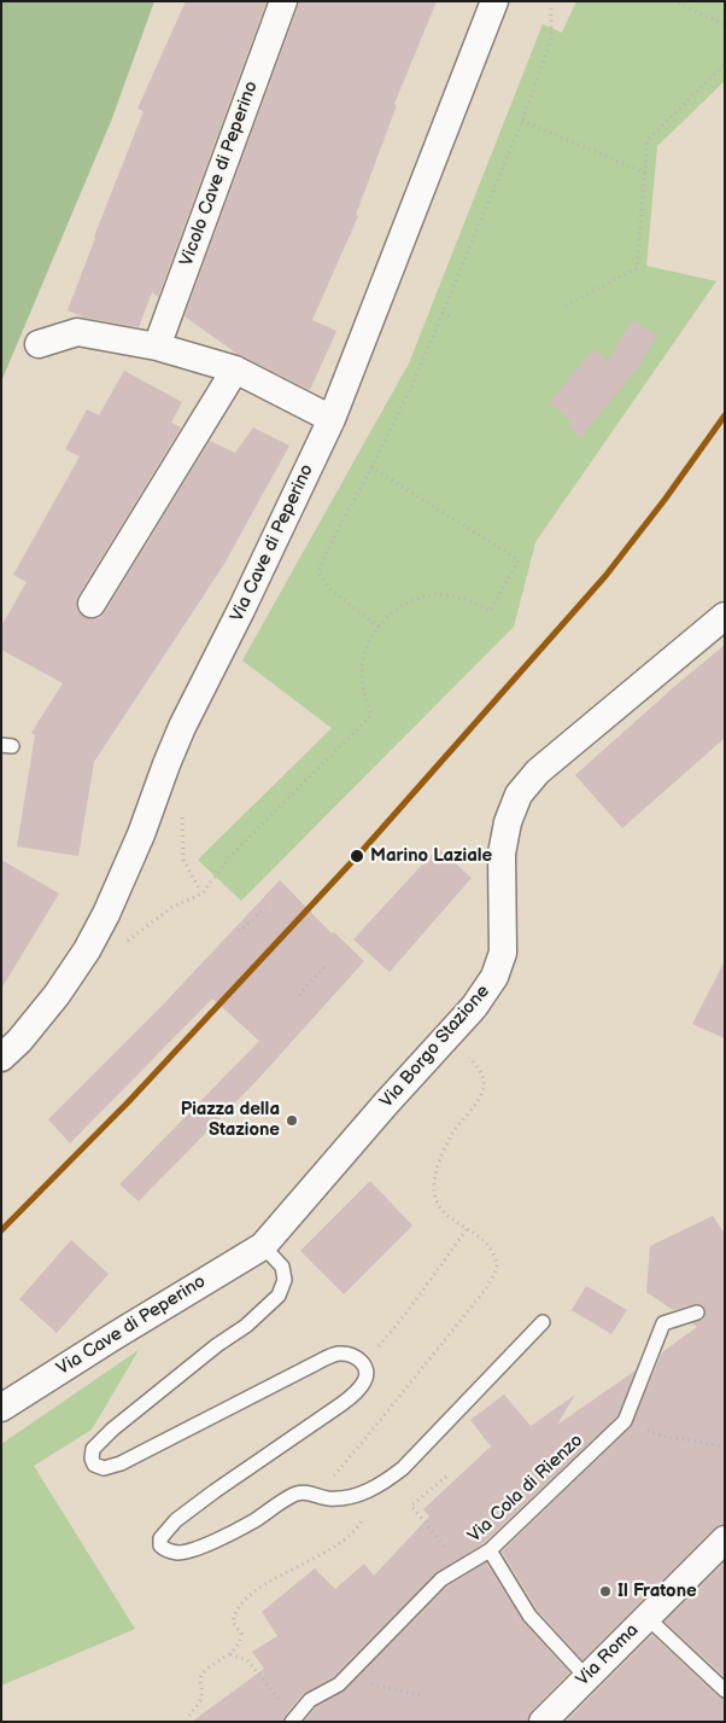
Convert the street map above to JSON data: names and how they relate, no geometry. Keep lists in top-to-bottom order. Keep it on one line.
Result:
{"streets":{"street":["Vicolo Cave di Peperino","Via Cave di Peperino","Via Borgo Stazione","Via Roma"],"lane":["Via Cola di Rienzo"]},"crossings":[["Via Cave di Peperino","Via Borgo Stazione"]],"places":["Marino Laziale","Piazza della Stazione","Il Fratone"]}
